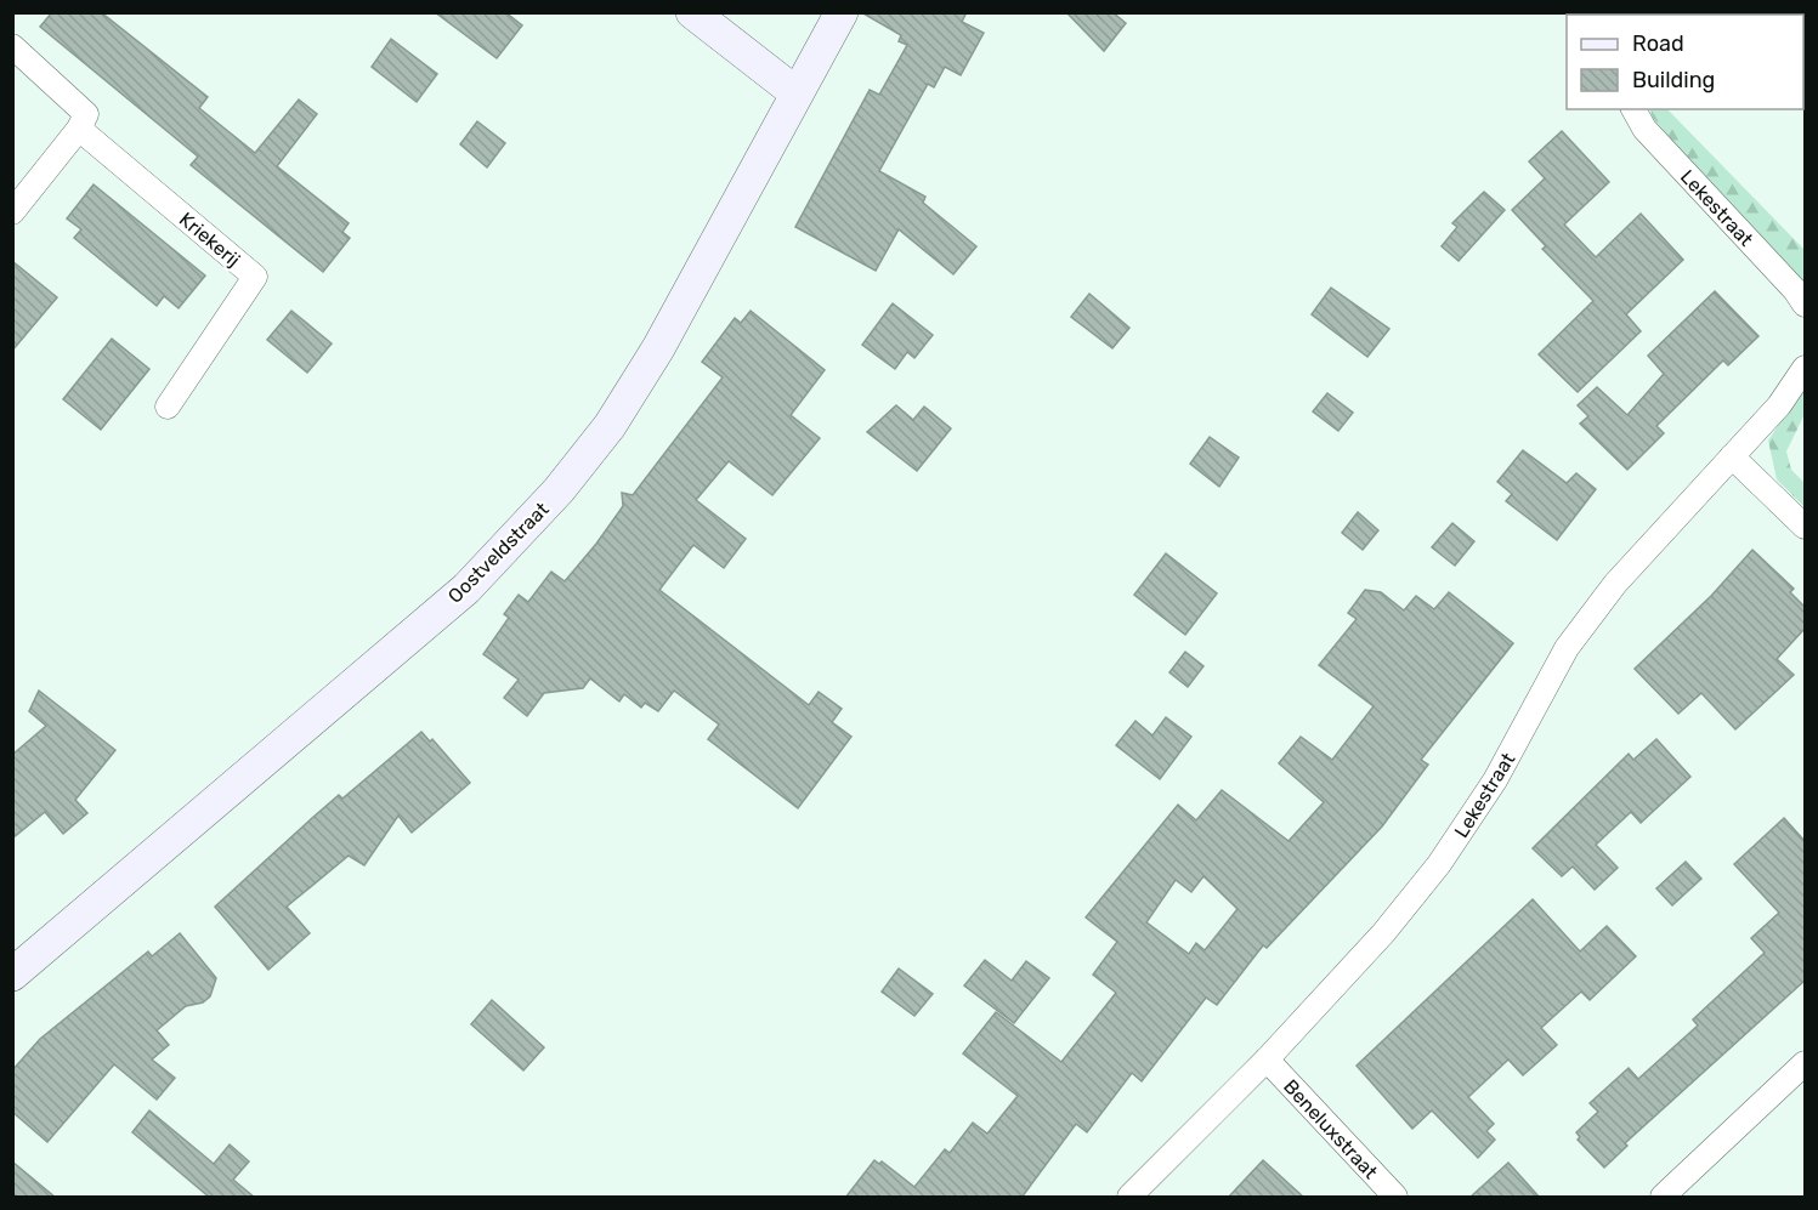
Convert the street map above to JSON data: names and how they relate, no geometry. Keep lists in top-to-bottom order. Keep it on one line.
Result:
{"streets":{"street":["Lekestraat","Kriekerij","Oostveldstraat","Beneluxstraat"]},"crossings":[["Lekestraat","Beneluxstraat"]],"legend":["Road","Building"]}
